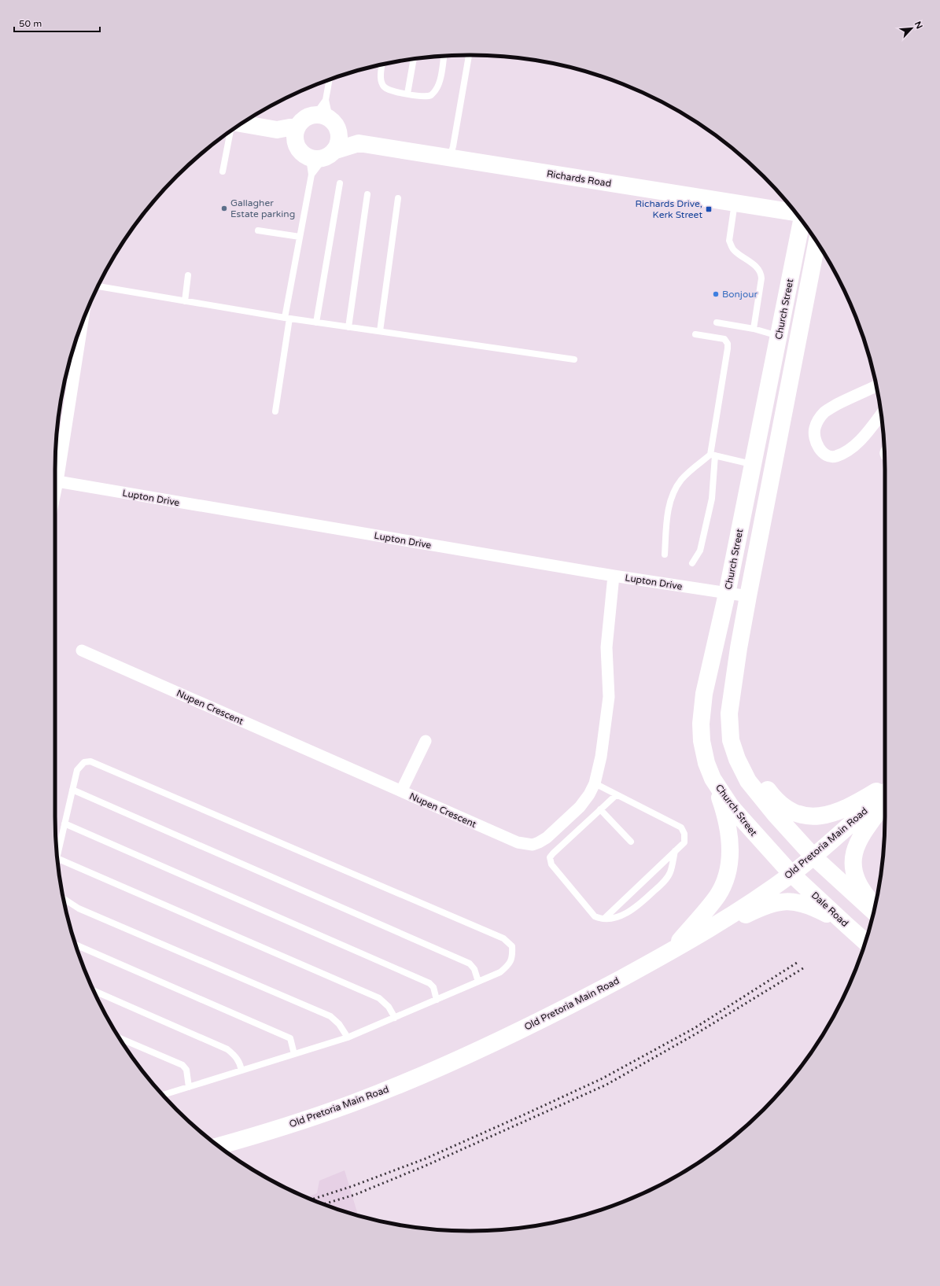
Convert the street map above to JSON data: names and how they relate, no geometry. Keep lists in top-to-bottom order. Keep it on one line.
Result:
{"streets":{"main road":["Richards Road","Church Street","Old Pretoria Main Road","Dale Road"],"street":["Lupton Drive","Nupen Crescent"]},"crossings":[["Church Street","Lupton Drive"],["Church Street","Old Pretoria Main Road"],["Church Street","Dale Road"],["Lupton Drive","Nupen Crescent"],["Old Pretoria Main Road","Dale Road"]],"places":{"other":["Gallagher Estate parking","Bonjour"],"transit":["Richards Drive, Kerk Street"]},"scale_bar":"50 m","north":"top right"}
